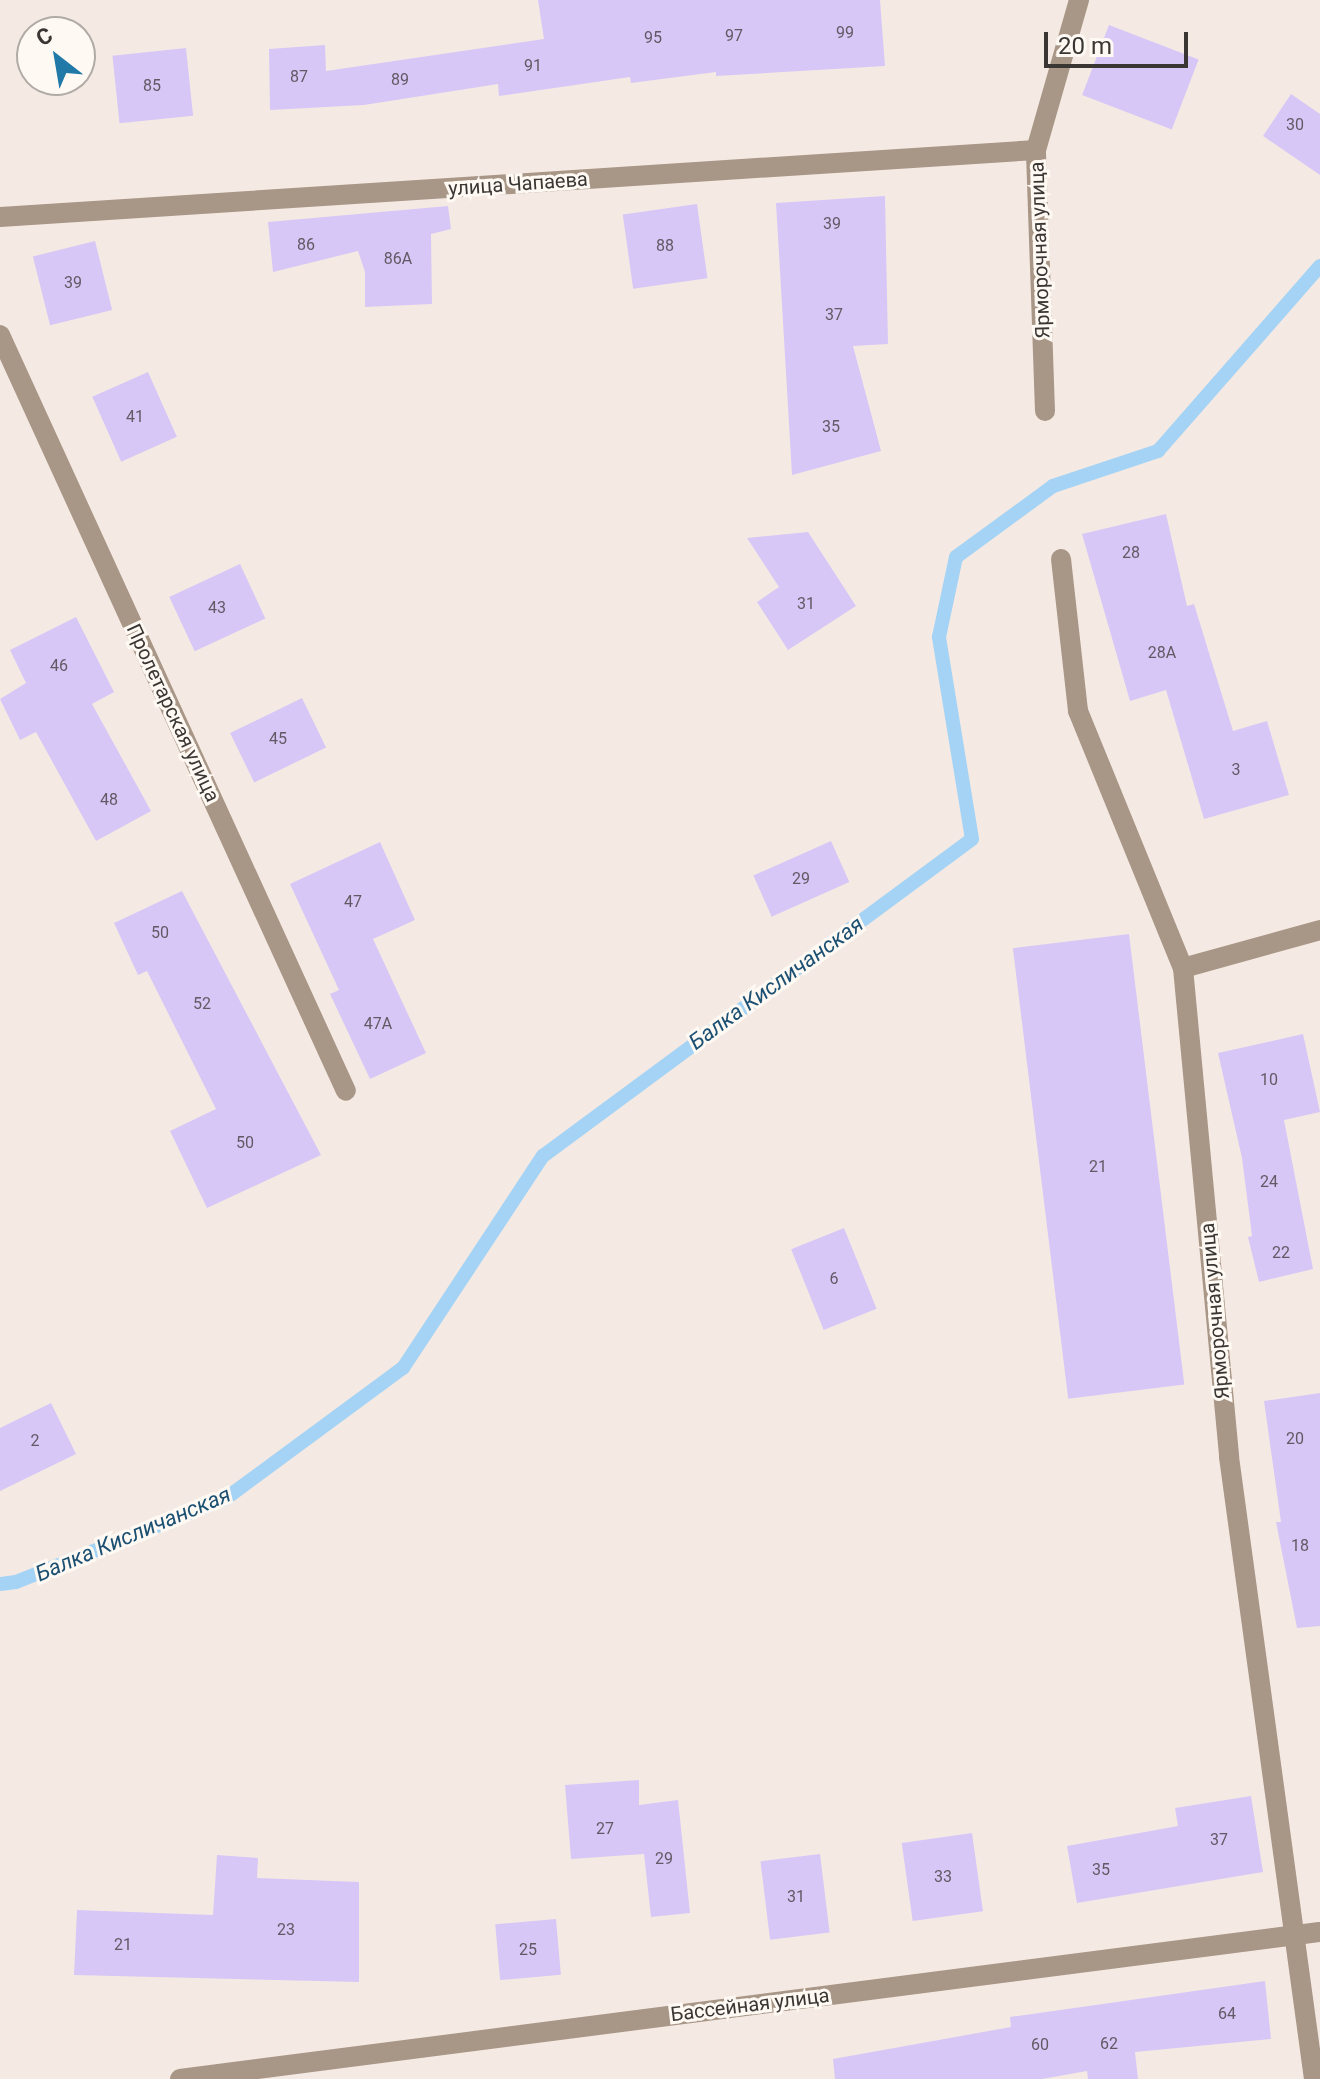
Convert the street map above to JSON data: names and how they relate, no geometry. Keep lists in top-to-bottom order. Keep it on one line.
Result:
{"streets":{"street":["улица Чапаева","Ярморочная улица","Пролетарская улица","Бассейная улица"]},"crossings":[["улица Чапаева","Ярморочная улица"],["Ярморочная улица","Бассейная улица"]],"water":["Балка Кисличанская"],"house_numbers":["99","97","95","91","87","89","85","30","39","86","88","86А","39","37","41","35","28","31","43","28А","46","45","3","48","29","47","50","52","47А","10","50","21","24","22","6","20","2","18","27","37","29","35","33","31","23","21","25","64","62","60"],"scale_bar":"20 m","north":"top left"}
